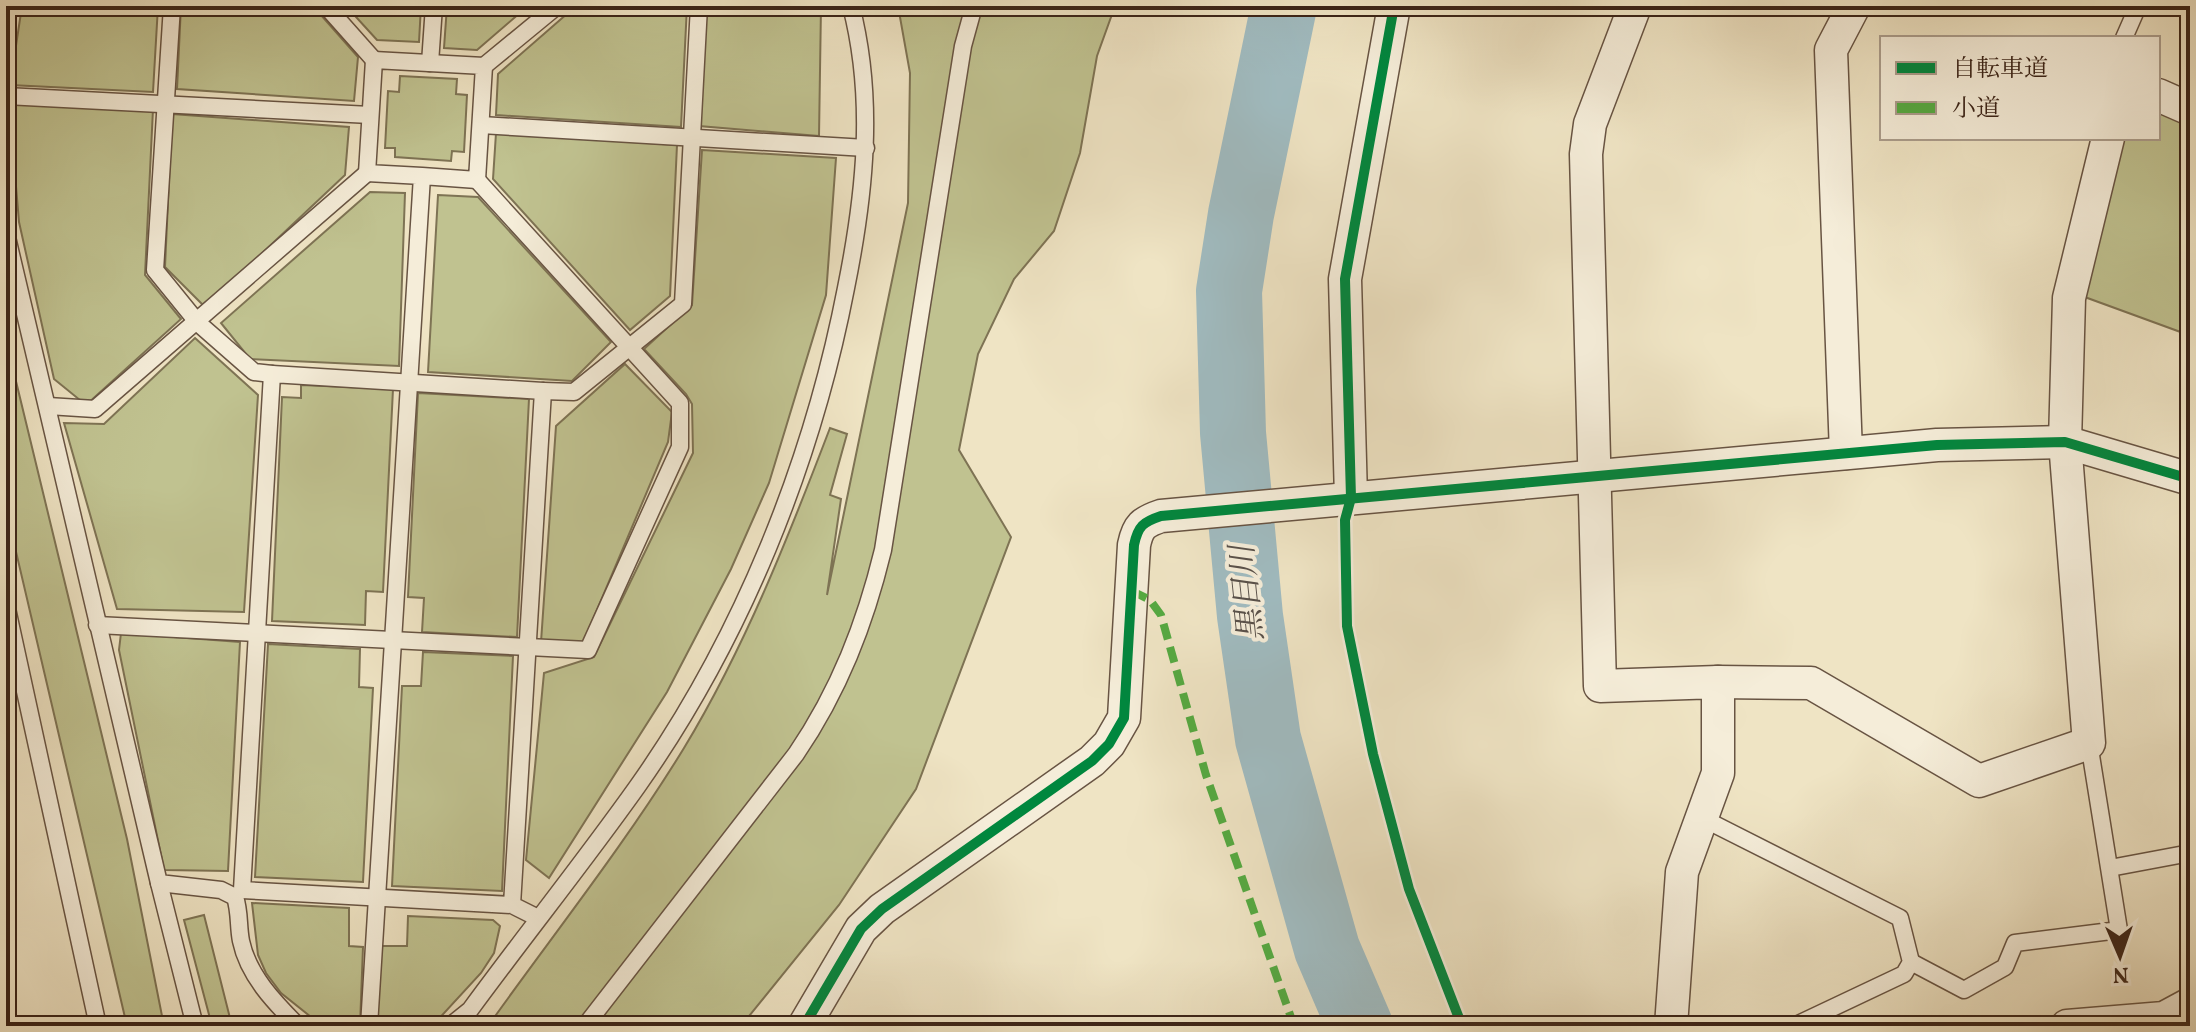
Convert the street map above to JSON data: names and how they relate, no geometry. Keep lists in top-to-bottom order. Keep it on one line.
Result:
{"water":["黒目川"],"legend":["自転車道","小道"],"north":"bottom"}
